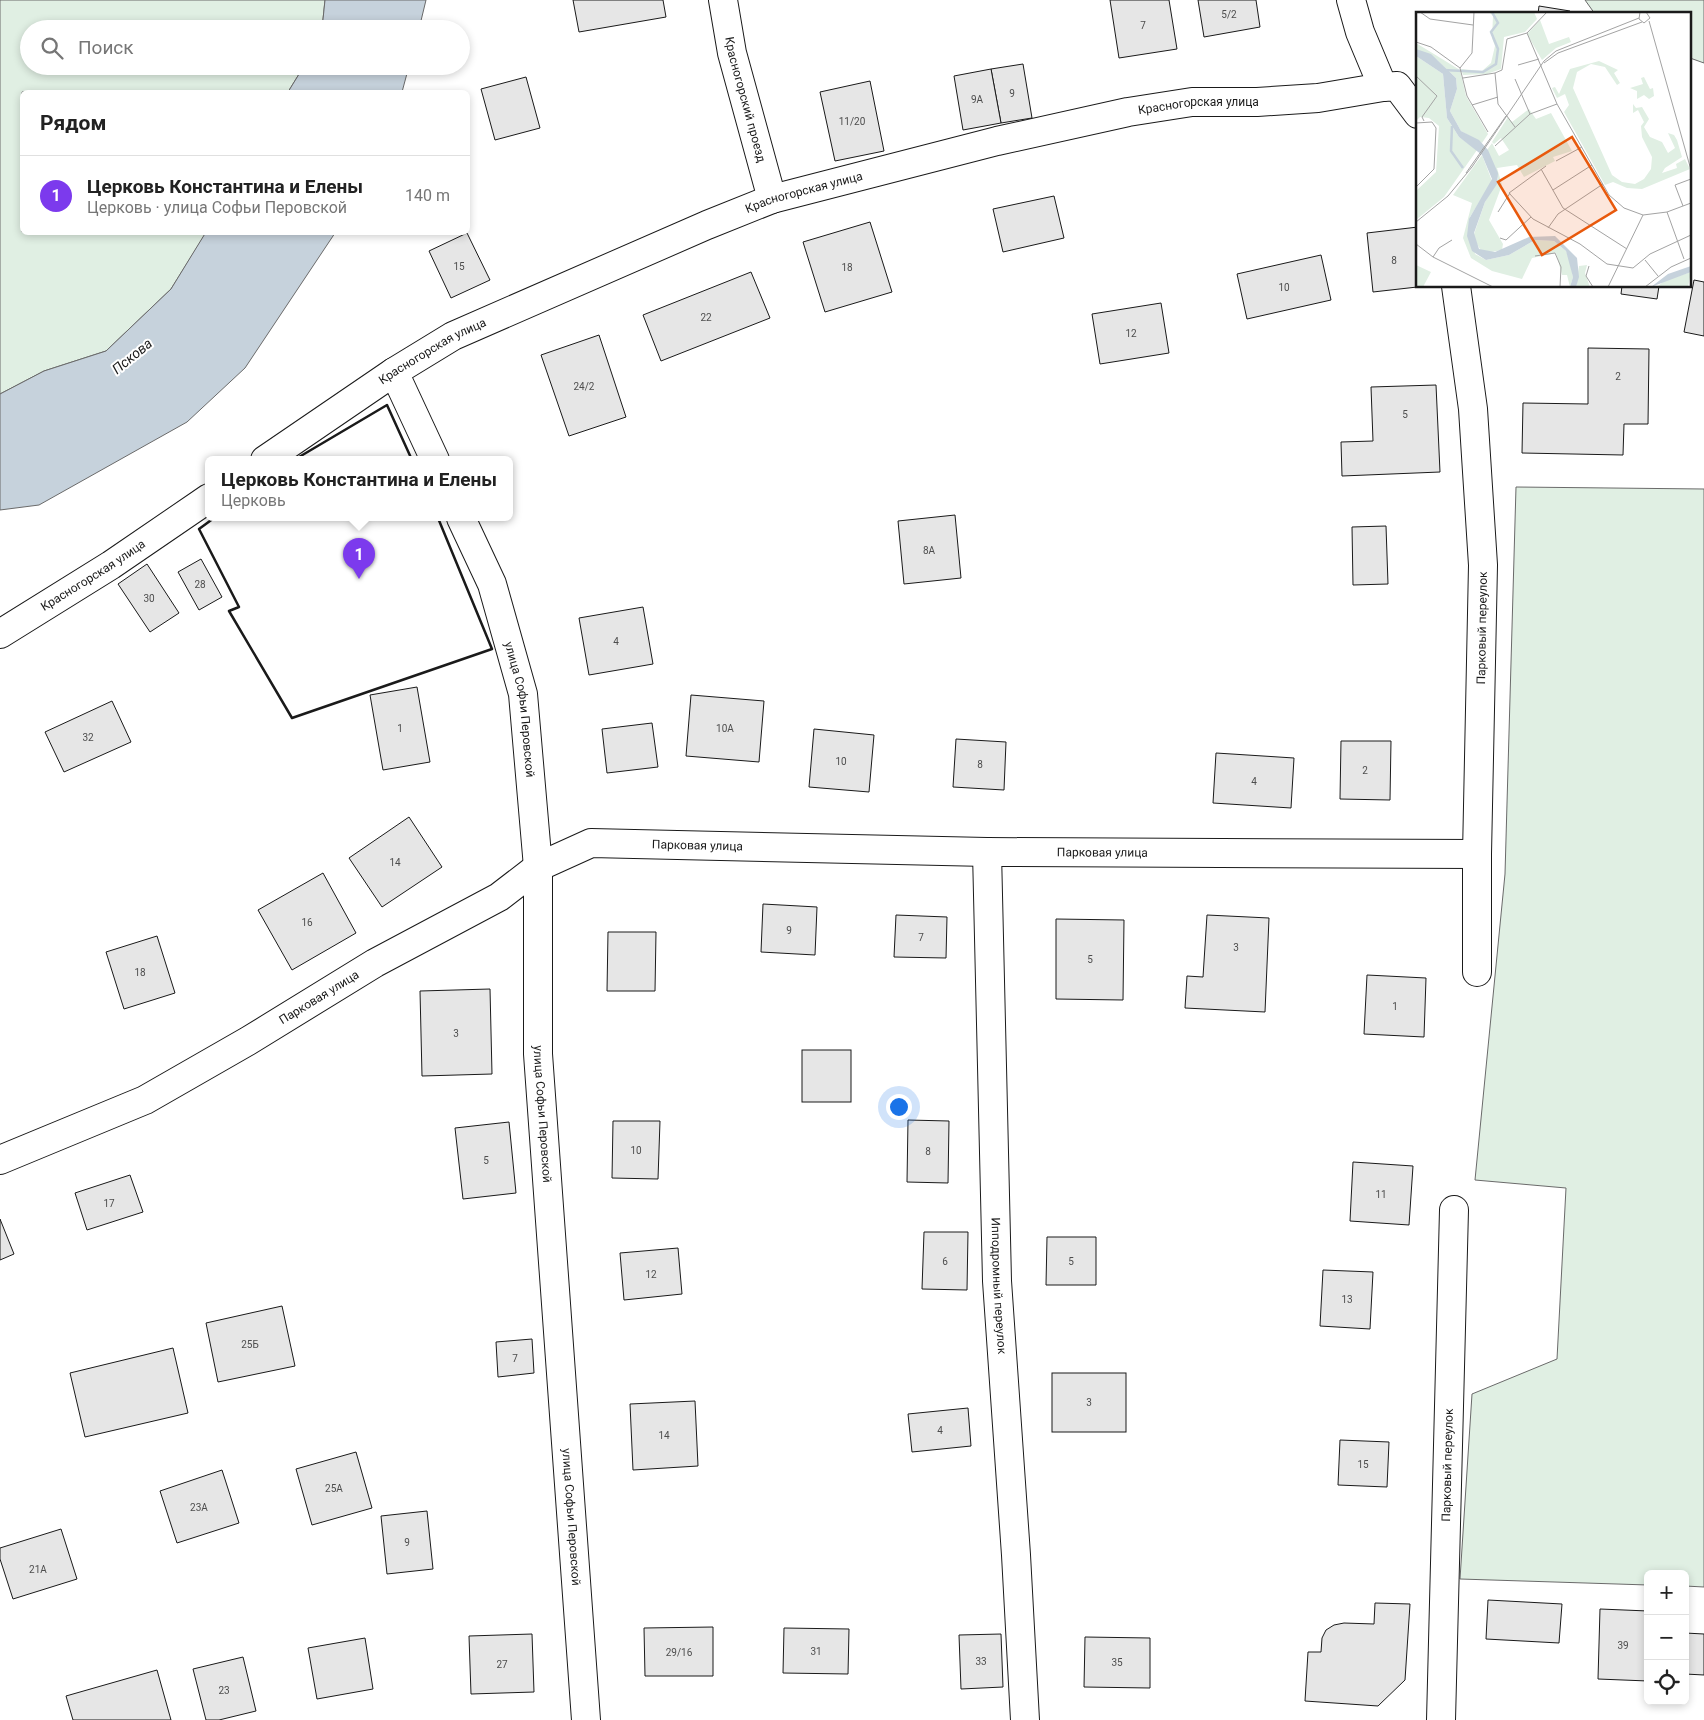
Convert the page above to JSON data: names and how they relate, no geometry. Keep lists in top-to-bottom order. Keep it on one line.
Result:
{"streets":{"street":["Красногорский проезд","Красногорская улица","Парковый переулок","улица Софьи Перовской","Парковая улица","Ипподромный переулок"]},"crossings":[["Красногорский проезд","Красногорская улица"],["Парковый переулок","Парковая улица"],["улица Софьи Перовской","Парковая улица"],["Парковая улица","Ипподромный переулок"]],"water":["Пскова"],"house_numbers":["5/2","7","9","9А","11/20","8","15","18","10","22","12","2","24/2","5","8А","28","30","4","1","10А","32","10","8","2","4","14","16","9","7","3","5","18","1","3","10","8","5","11","17","6","5","12","13","25Б","7","3","4","14","15","25А","23А","9","21А","39","31","29/16","33","35","27","23"],"page":{"search":"Поиск","heading":"Рядом","list":[{"mark":"1","name":"Церковь Константина и Елены","note":"Церковь · улица Софьи Перовской","value":"140 m"}],"popup":["Церковь Константина и Елены","Церковь"],"pins":"1","map_buttons":["+","−"]}}
